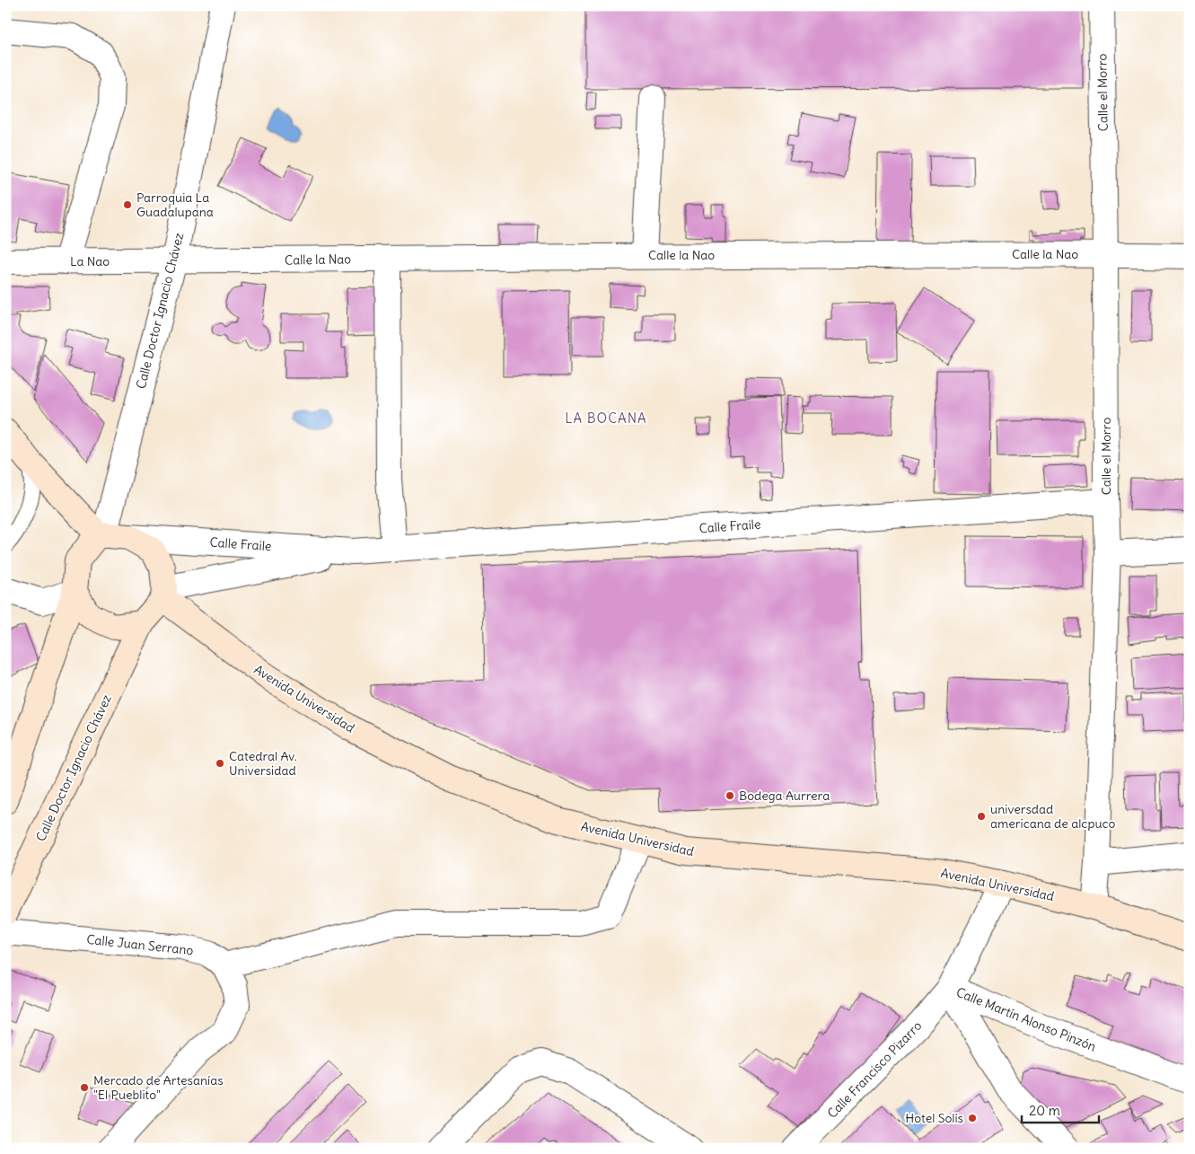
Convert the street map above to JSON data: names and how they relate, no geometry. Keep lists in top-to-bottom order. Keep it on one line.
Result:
{"streets":{"main road":["Calle Doctor Ignacio Chávez","Avenida Universidad"],"street":["Calle el Morro","Calle la Nao","La Nao","Calle Fraile","Calle Juan Serrano","Calle Martín Alonso Pinzón","Calle Francisco Pizarro"]},"crossings":[["Calle el Morro","Calle la Nao"],["Calle el Morro","Calle Fraile"],["Calle el Morro","Avenida Universidad"],["Calle la Nao","La Nao"],["Calle la Nao","Calle Doctor Ignacio Chávez"],["La Nao","Calle Doctor Ignacio Chávez"],["Calle Doctor Ignacio Chávez","Calle Fraile"],["Calle Doctor Ignacio Chávez","Avenida Universidad"],["Calle Fraile","Avenida Universidad"],["Avenida Universidad","Calle Francisco Pizarro"],["Calle Martín Alonso Pinzón","Calle Francisco Pizarro"]],"districts":["LA BOCANA"],"places":["Parroquia La Guadalupana","Catedral Av. Universidad","Bodega Aurrera","universdad americana de alcpuco","Mercado de Artesanías \"El Pueblito\"","Hotel Solís"],"scale_bar":"20 m"}
